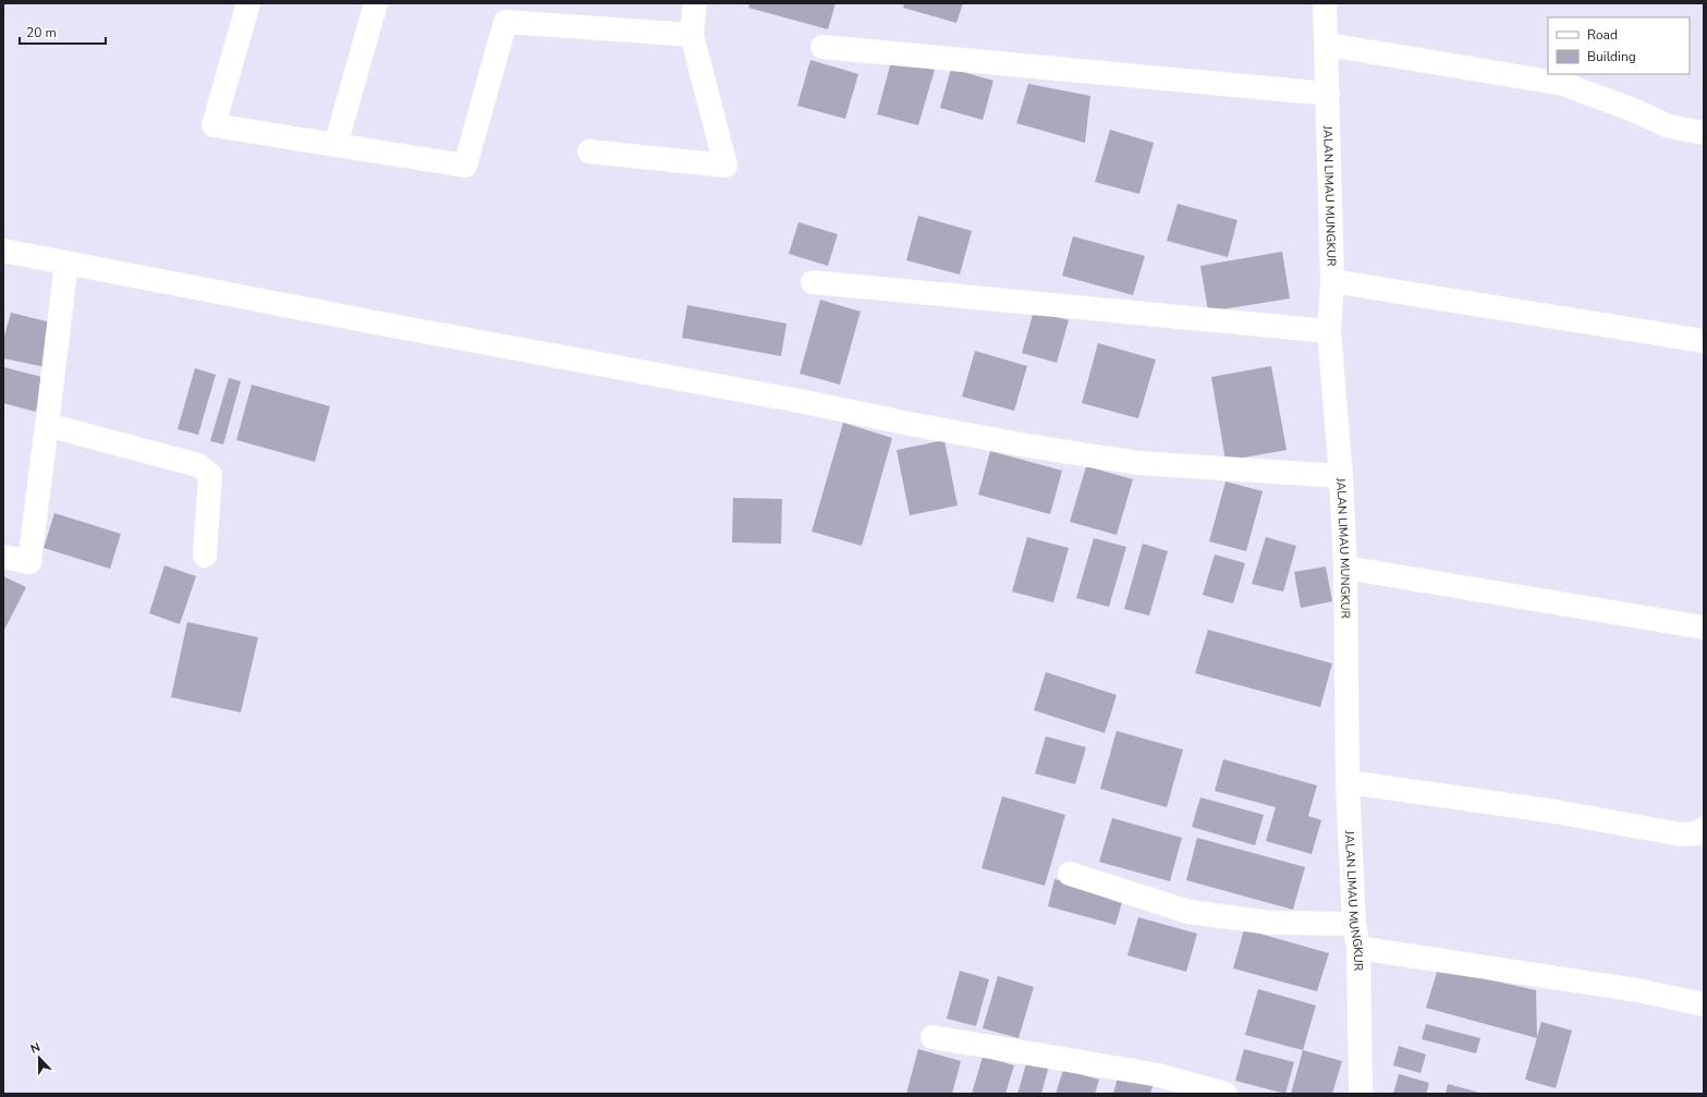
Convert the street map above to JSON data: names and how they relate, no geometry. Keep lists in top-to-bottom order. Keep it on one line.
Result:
{"streets":{"street":["JALAN LIMAU MUNGKUR"]},"legend":["Road","Building"],"scale_bar":"20 m","north":"top"}
